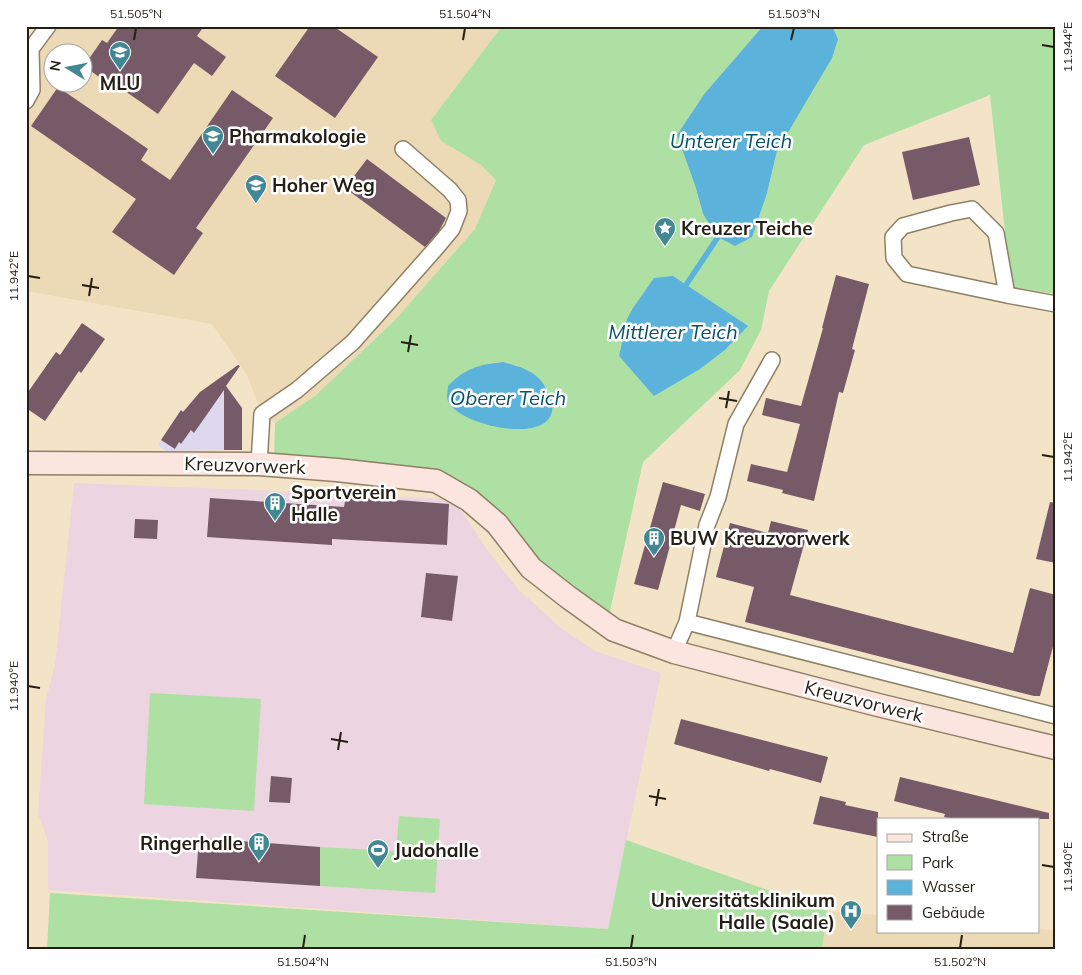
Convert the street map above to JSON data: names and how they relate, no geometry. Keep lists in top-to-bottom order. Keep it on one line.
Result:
{"streets":{"street":["Kreuzvorwerk"]},"water":["Unterer Teich","Mittlerer Teich","Oberer Teich"],"places":{"school or university":["MLU","Pharmakologie","Hoher Weg"],"place":["Kreuzer Teiche"],"building":["Sportverein Halle","BUW Kreuzvorwerk","Ringerhalle"],"sports":["Judohalle"],"hospital":["Universitätsklinikum Halle (Saale)"]},"legend":["Straße","Park","Wasser","Gebäude"],"north":"left","coordinates":["51.505°N","51.504°N","51.503°N","11.944°E","11.942°E","11.940°E","51.502°N"]}
